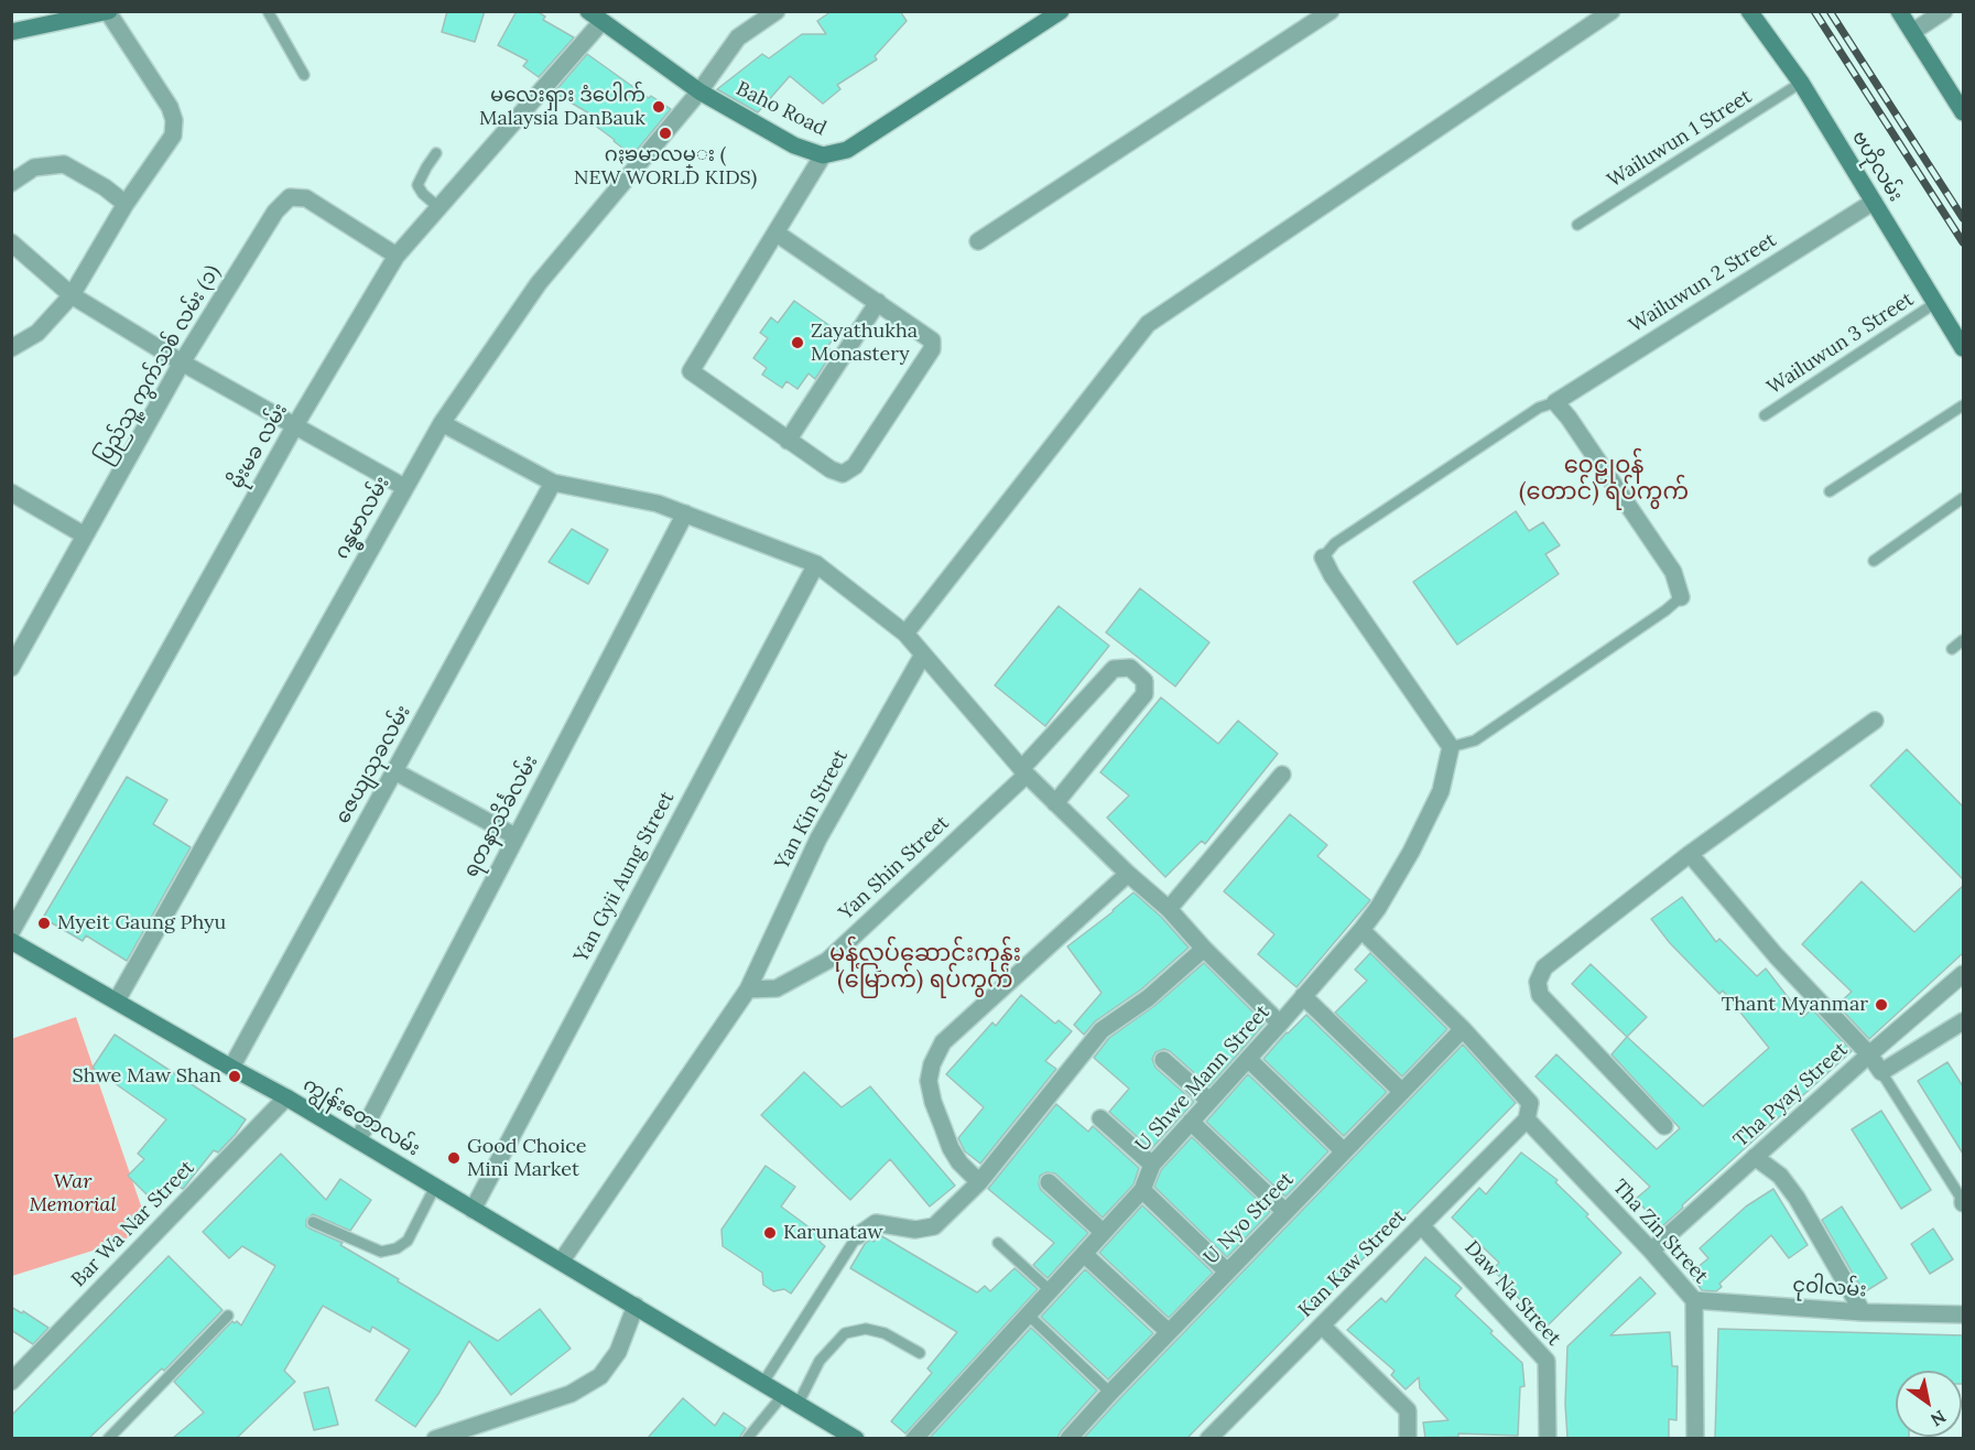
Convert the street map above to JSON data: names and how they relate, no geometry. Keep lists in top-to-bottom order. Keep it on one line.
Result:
{"streets":{"street":["Baho Road","ဗဟိုလမ်း","Wailuwun 2 Street","ပြည်သူ့ ကွက်သစ် လမ်း (၁)","မိုးမခ လမ်း","ဂန္ဓမာလမ်း","ဇေယျသုခလမ်း","Yan Kin Street","ရတနာသိင်္ခလမ်း","Yan Shin Street","Yan Gyii Aung Street","U Shwe Mann Street","Tha Pyay Street","ကျွန်းတောလမ်း","U Nyo Street","Bar Wa Nar Street","Tha Zin Street","Kan Kaw Street","ငုဝါလမ်း","Daw Na Street"],"lane":["Wailuwun 1 Street","Wailuwun 3 Street"]},"crossings":[["Baho Road","မိုးမခ လမ်း"],["Baho Road","ဂန္ဓမာလမ်း"],["Wailuwun 1 Street","ဗဟိုလမ်း"],["ဗဟိုလမ်း","Wailuwun 2 Street"],["ဗဟိုလမ်း","Wailuwun 3 Street"],["ပြည်သူ့ ကွက်သစ် လမ်း (၁)","မိုးမခ လမ်း"],["ဂန္ဓမာလမ်း","ကျွန်းတောလမ်း"],["ဇေယျသုခလမ်း","ကျွန်းတောလမ်း"],["Yan Kin Street","Yan Shin Street"],["Yan Kin Street","ကျွန်းတောလမ်း"],["ရတနာသိင်္ခလမ်း","ကျွန်းတောလမ်း"],["Yan Gyii Aung Street","ကျွန်းတောလမ်း"],["Tha Pyay Street","Tha Zin Street"],["ကျွန်းတောလမ်း","Bar Wa Nar Street"],["Tha Zin Street","Kan Kaw Street"],["Tha Zin Street","ငုဝါလမ်း"],["Kan Kaw Street","Daw Na Street"]],"districts":["ဝေဠုဝန် (တောင်) ရပ်ကွက်","မုန့်လုပ်ဆောင်းကုန်း (မြောက်) ရပ်ကွက်"],"parks":["War Memorial"],"places":["မလေးရှား ဒံပေါက် Malaysia DanBauk","ဂႏၶမာလမ္း ( NEW WORLD KIDS)","Zayathukha Monastery","Myeit Gaung Phyu","Thant Myanmar","Shwe Maw Shan","Good Choice Mini Market","Karunataw"],"north":"bottom right"}
